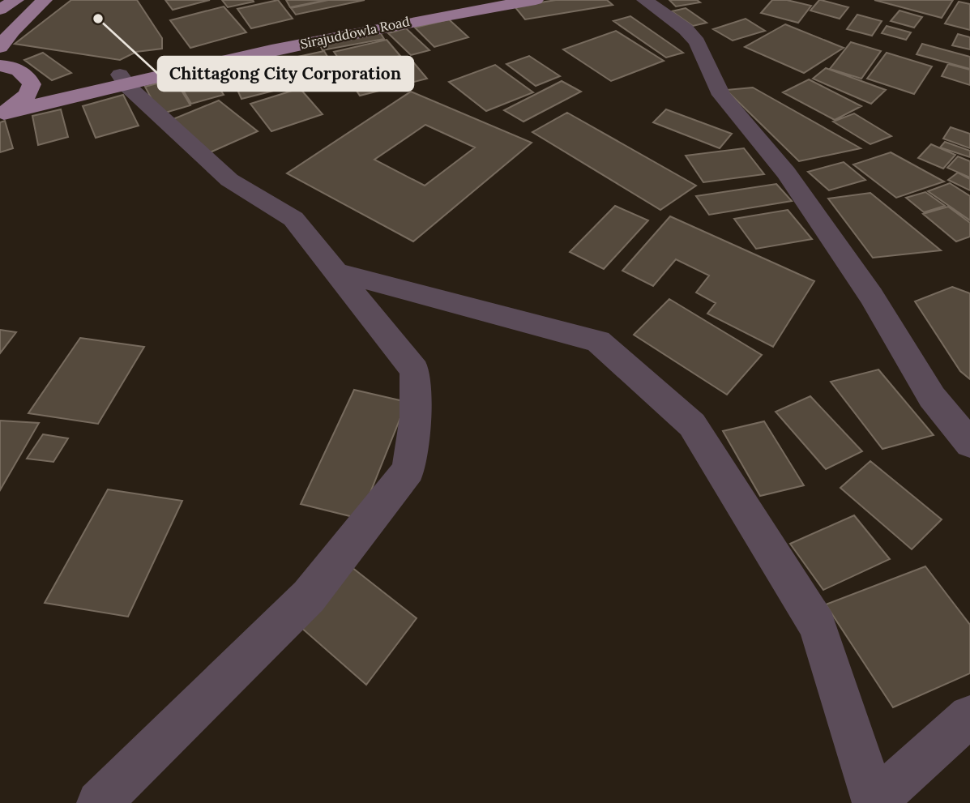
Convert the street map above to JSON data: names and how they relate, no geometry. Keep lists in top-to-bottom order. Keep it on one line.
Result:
{"streets":{"main road":["Sirajuddowla Road"]},"places":["Chittagong City Corporation"]}
